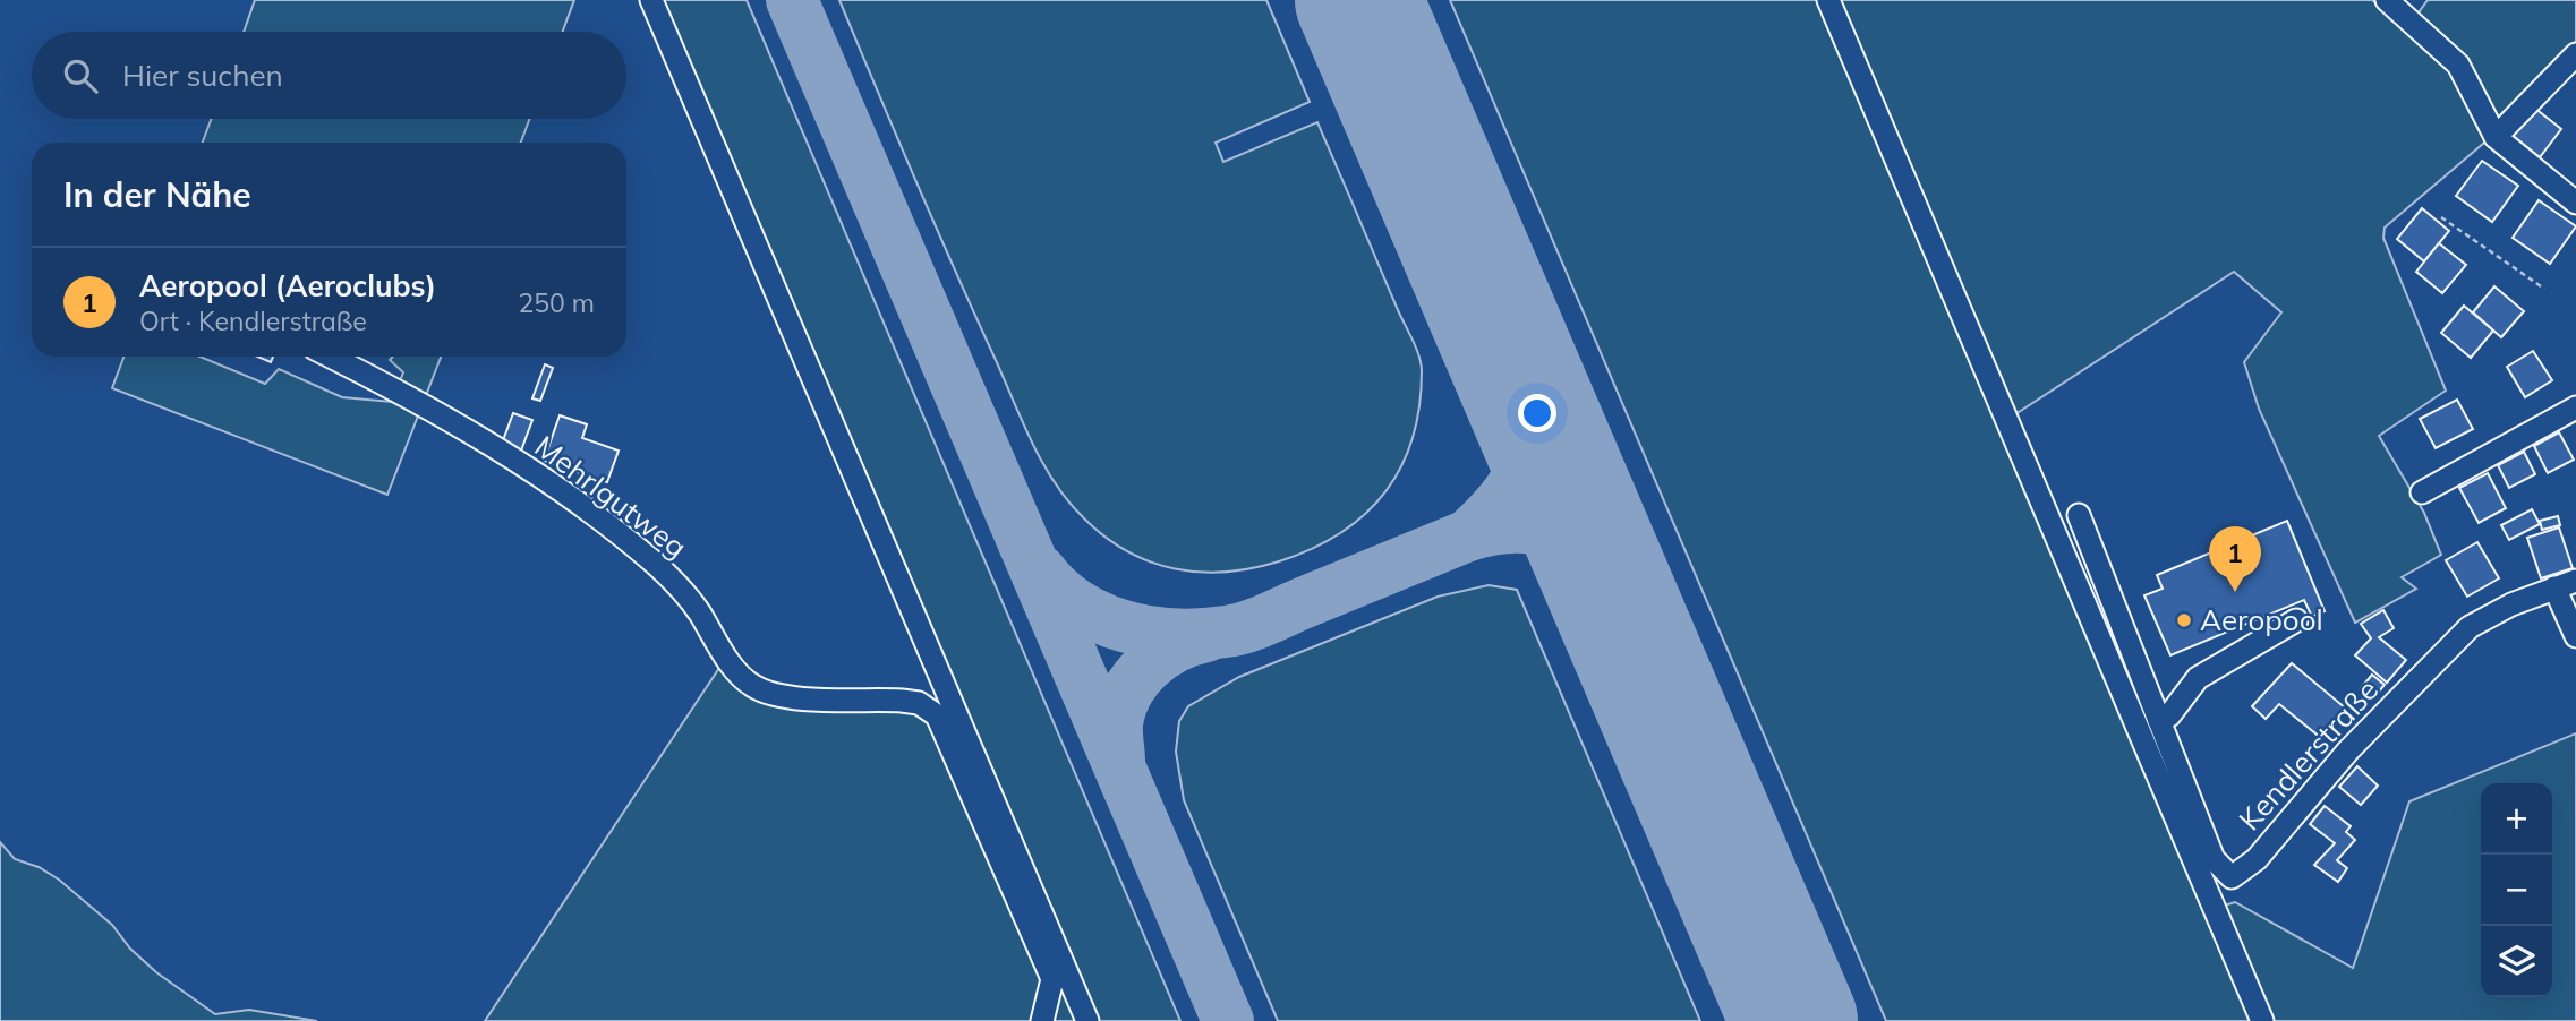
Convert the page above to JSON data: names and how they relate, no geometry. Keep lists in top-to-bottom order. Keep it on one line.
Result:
{"streets":{"street":["Mehrlgutweg","Kendlerstraße"]},"places":["Aeropool"],"page":{"search":"Hier suchen","heading":"In der Nähe","list":[{"mark":"1","name":"Aeropool (Aeroclubs)","note":"Ort · Kendlerstraße","value":"250 m"}],"pins":"1","map_buttons":["+","−"]}}
